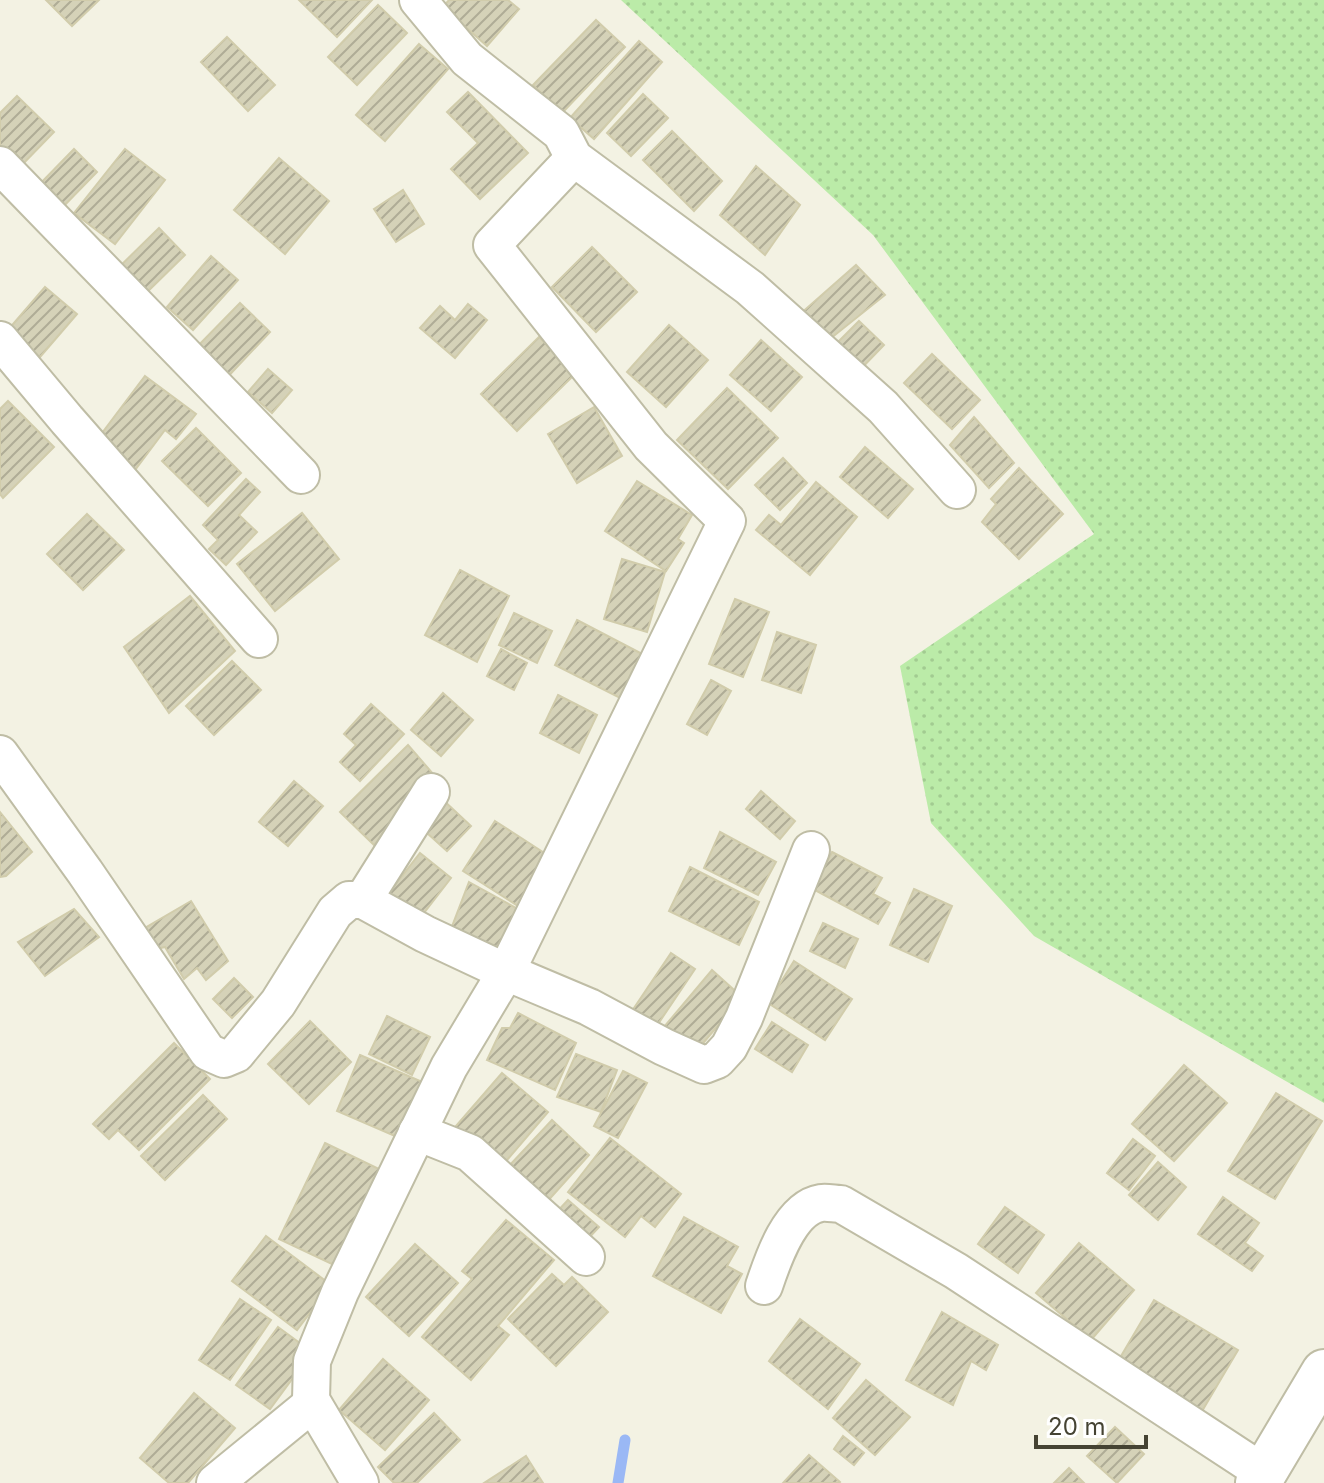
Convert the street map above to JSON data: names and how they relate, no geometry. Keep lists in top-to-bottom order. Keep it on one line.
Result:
{"scale_bar":"20 m"}
